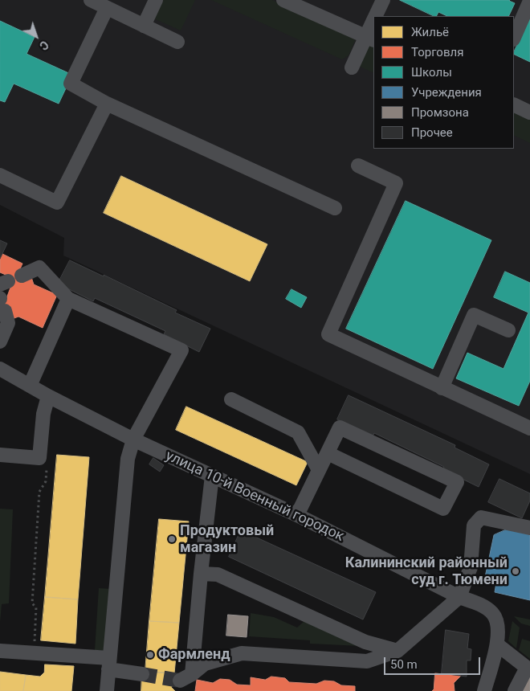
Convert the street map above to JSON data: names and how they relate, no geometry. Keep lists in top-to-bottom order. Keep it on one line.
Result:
{"streets":{"street":["улица 10-й Военный городок"]},"places":["Продуктовый магазин","Калининский районный суд г. Тюмени","Фармленд"],"legend":["Жильё","Торговля","Школы","Учреждения","Промзона","Прочее"],"scale_bar":"50 m","north":"bottom right"}
